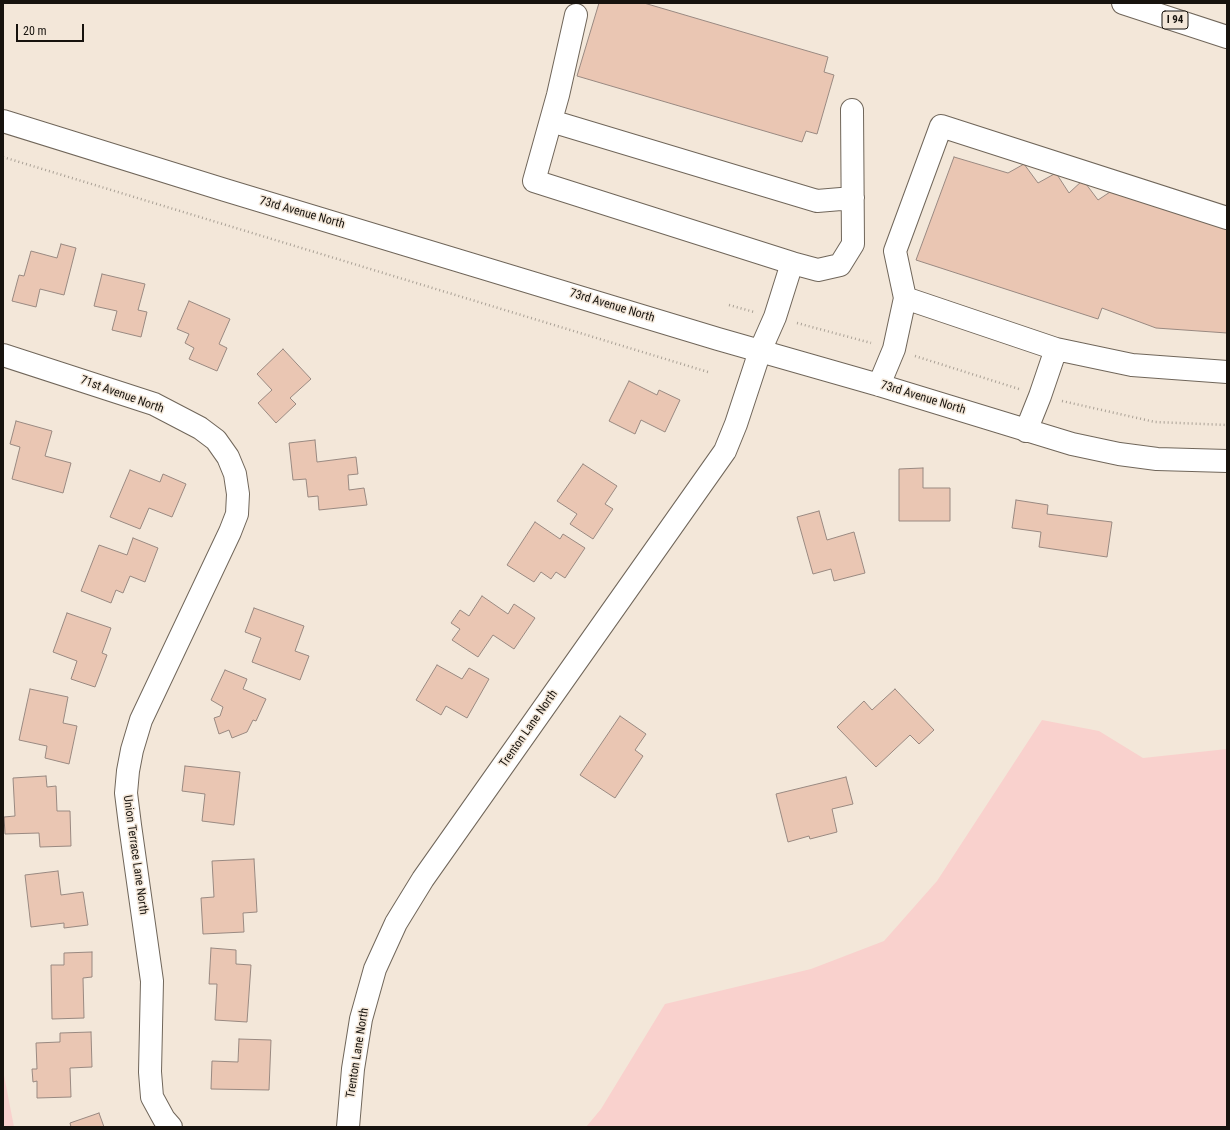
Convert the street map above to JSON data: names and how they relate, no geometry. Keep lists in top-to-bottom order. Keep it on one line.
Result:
{"streets":{"main road":["I 94","73rd Avenue North","71st Avenue North","Trenton Lane North","Union Terrace Lane North"]},"crossings":[["73rd Avenue North","Trenton Lane North"],["71st Avenue North","Union Terrace Lane North"]],"scale_bar":"20 m"}
